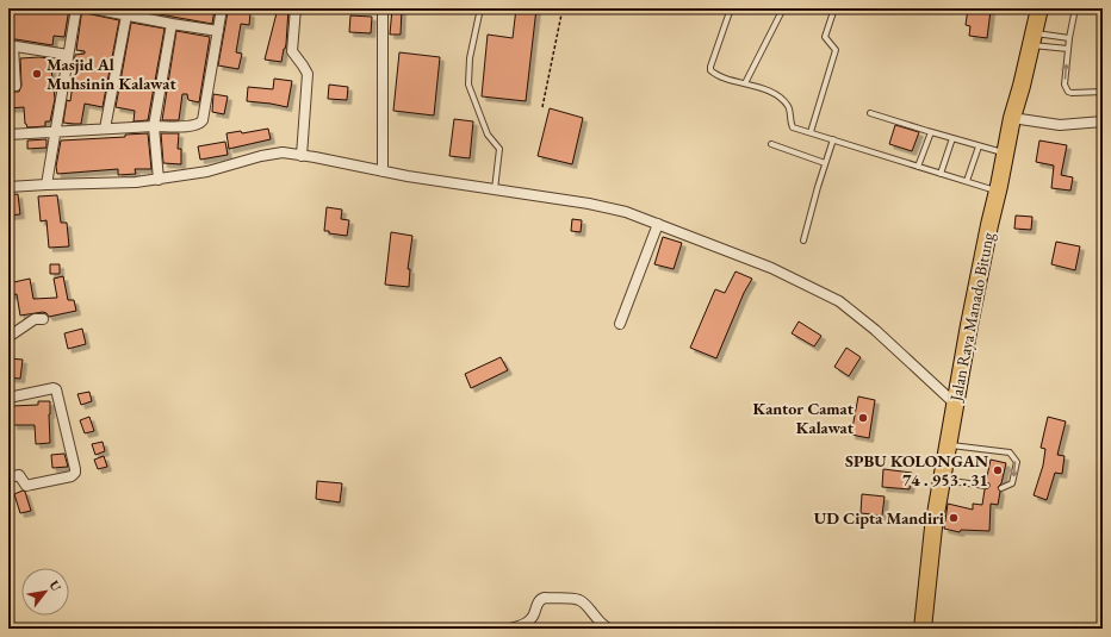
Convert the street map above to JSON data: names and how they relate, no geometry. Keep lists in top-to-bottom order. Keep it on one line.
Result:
{"streets":{"highway":["Jalan Raya Manado Bitung"]},"places":["Masjid Al Muhsinin Kalawat","Kantor Camat Kalawat","SPBU KOLONGAN 74 . 953 . 31","UD Cipta Mandiri"],"north":"top right"}
